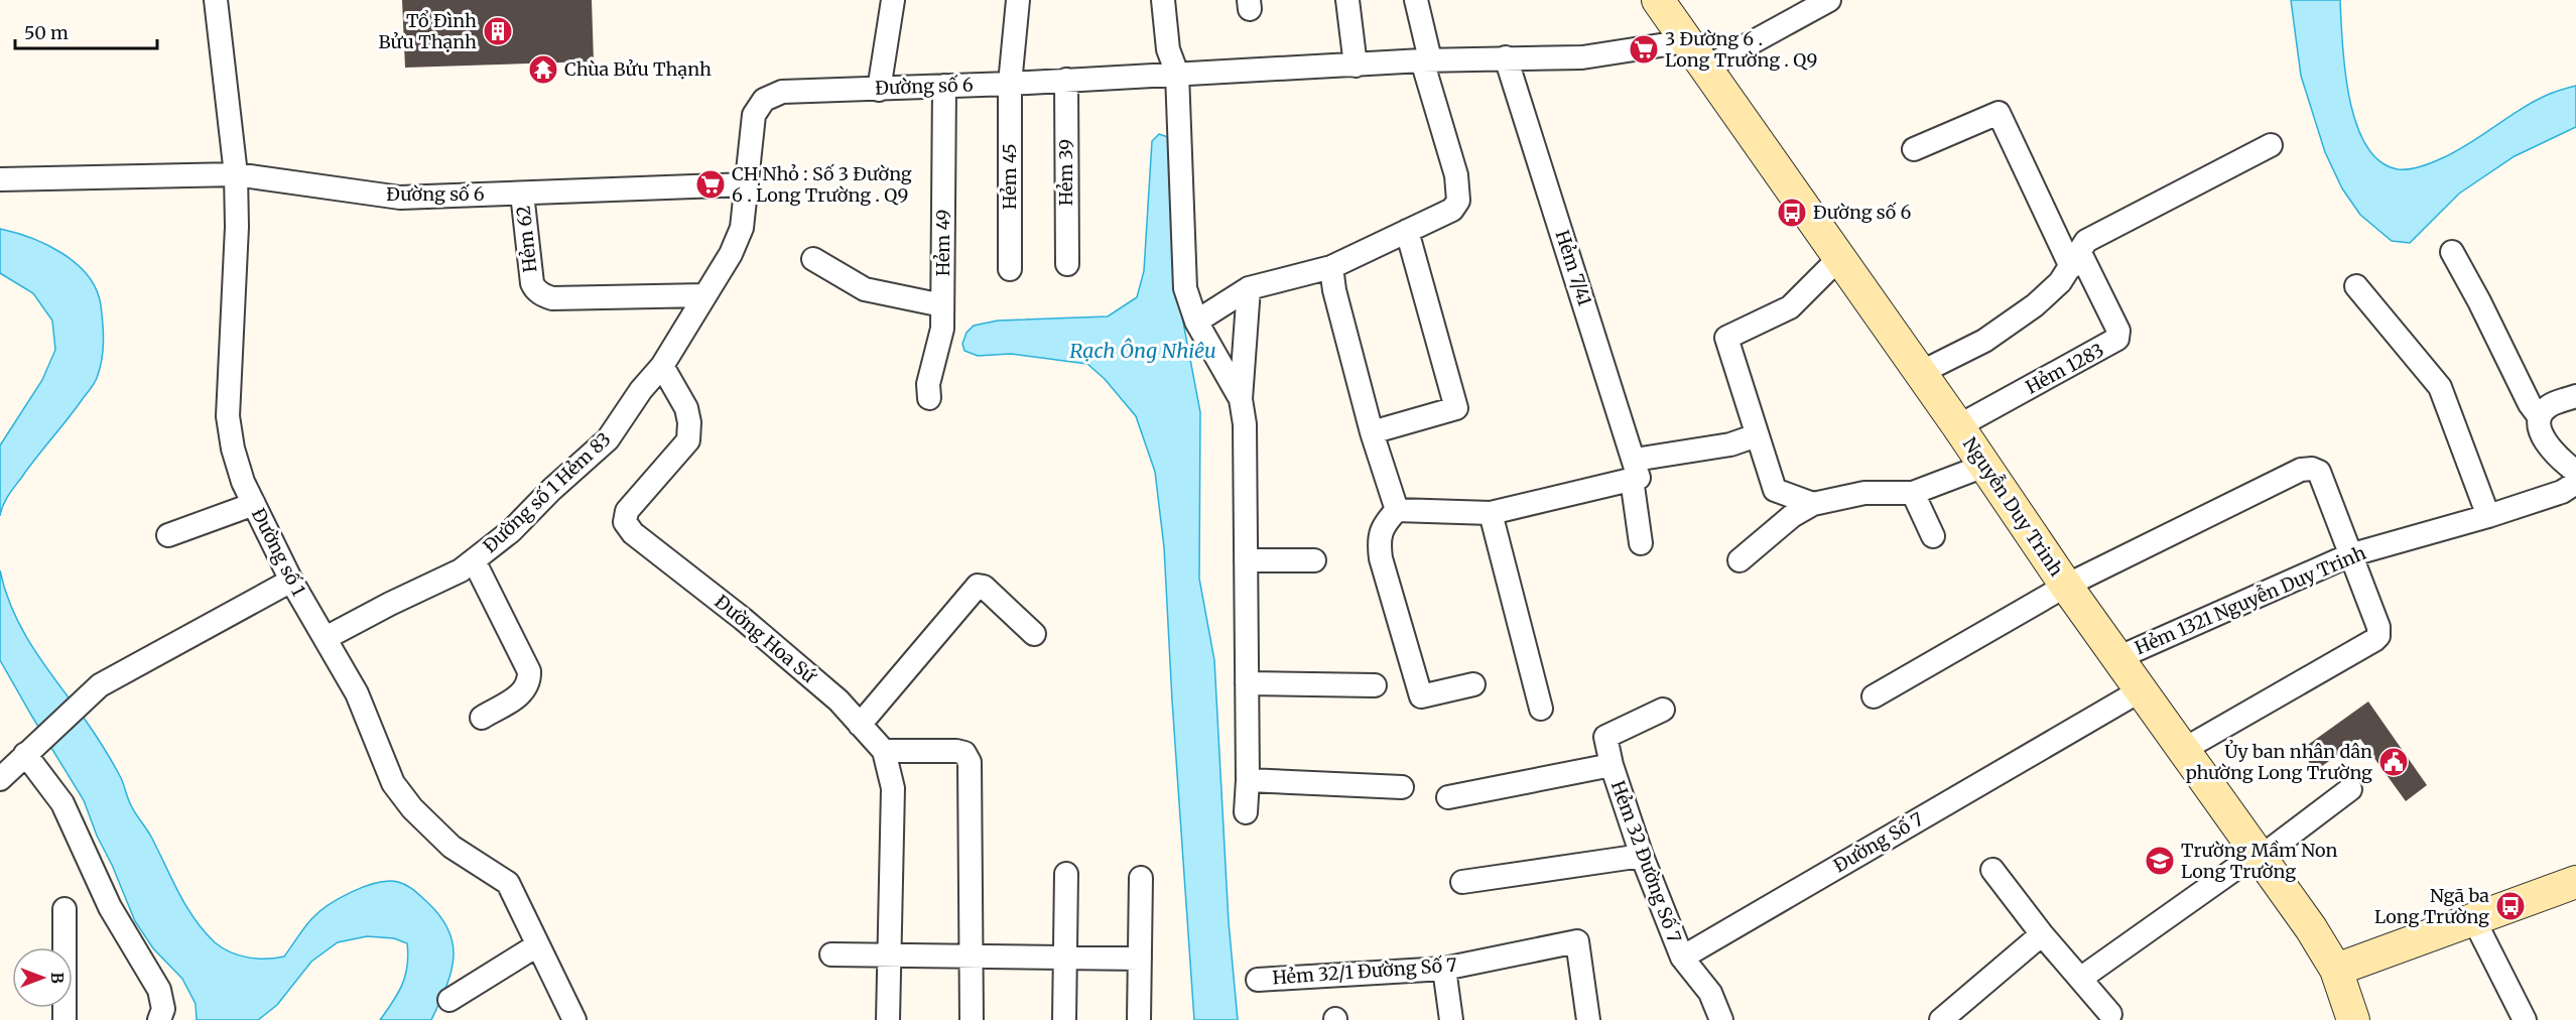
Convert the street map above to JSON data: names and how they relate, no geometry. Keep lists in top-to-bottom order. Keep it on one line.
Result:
{"streets":{"main road":["Nguyễn Duy Trinh"],"street":["Đường số 6","Hẻm 39","Hẻm 45","Hẻm 62","Hẻm 49","Hẻm 7/41","Hẻm 1283","Đường số 1 Hẻm 83","Đường số 1","Hẻm 1321 Nguyễn Duy Trinh","Đường Hoa Sứ","Đường Số 7","Hẻm 32 Đường Số 7","Hẻm 32/1 Đường Số 7"]},"crossings":[["Đường số 6","Hẻm 39"],["Đường số 6","Hẻm 45"],["Đường số 6","Hẻm 62"],["Đường số 6","Hẻm 49"],["Đường số 6","Hẻm 7/41"],["Đường số 6","Đường số 1 Hẻm 83"],["Đường số 6","Nguyễn Duy Trinh"],["Đường số 6","Đường số 1"],["Hẻm 62","Đường số 1 Hẻm 83"],["Hẻm 1283","Nguyễn Duy Trinh"],["Đường số 1 Hẻm 83","Đường số 1"],["Đường số 1 Hẻm 83","Đường Hoa Sứ"],["Nguyễn Duy Trinh","Hẻm 1321 Nguyễn Duy Trinh"],["Nguyễn Duy Trinh","Đường Số 7"],["Đường Số 7","Hẻm 32 Đường Số 7"]],"water":["Rạch Ông Nhiêu"],"places":{"building":["Tổ Đình Bửu Thạnh"],"supermarket":["3 Đường 6 . Long Trường . Q9","CH Nhỏ : Số 3 Đường 6 . Long Trường . Q9"],"temple":["Chùa Bửu Thạnh"],"bus stop":["Đường số 6","Ngã ba Long Trường"],"public building":["Ủy ban nhân dân phường Long Trường"],"school or university":["Trường Mầm Non Long Trường"]},"scale_bar":"50 m","north":"right"}
